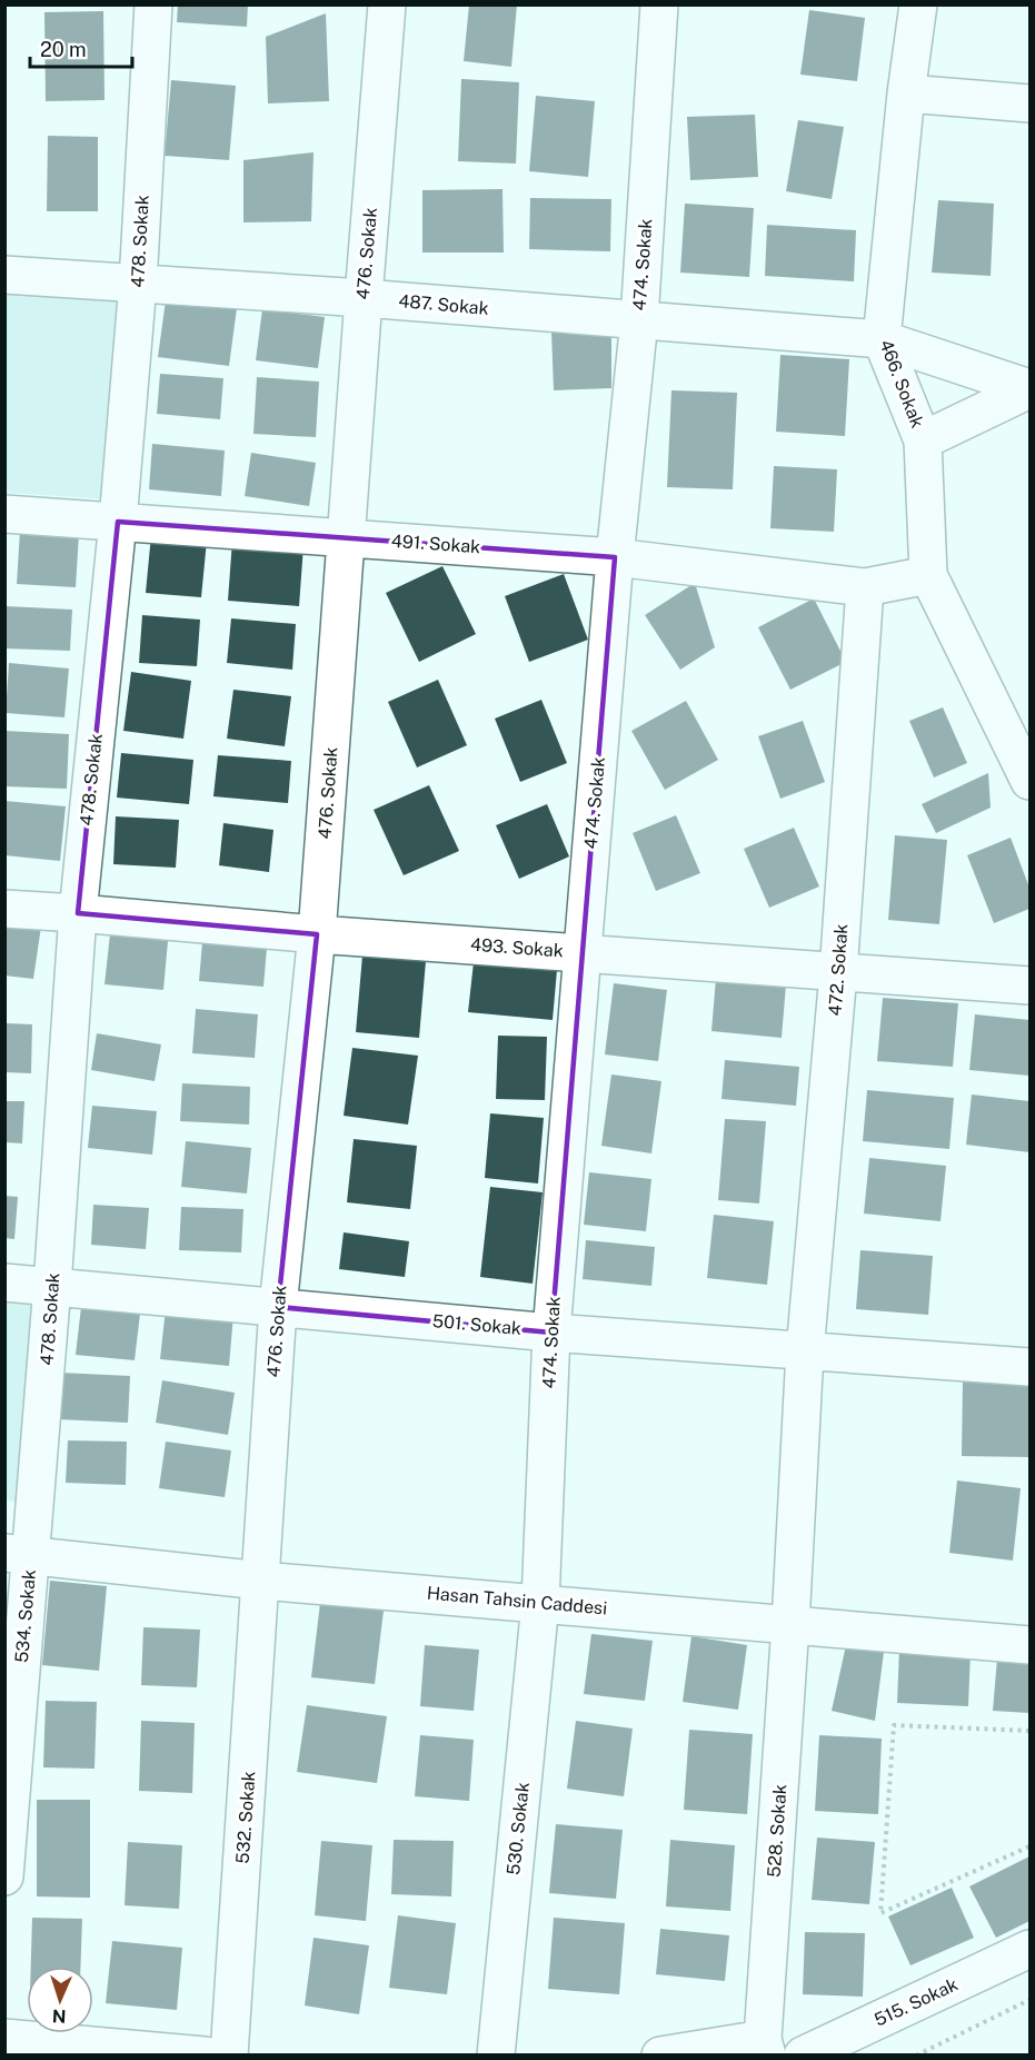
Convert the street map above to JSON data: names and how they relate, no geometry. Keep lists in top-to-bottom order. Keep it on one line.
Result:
{"streets":{"street":["478. Sokak","476. Sokak","474. Sokak","487. Sokak","466. Sokak","491. Sokak","493. Sokak","472. Sokak","501. Sokak","Hasan Tahsin Caddesi","534. Sokak","532. Sokak","530. Sokak","528. Sokak","515. Sokak"]},"crossings":[["478. Sokak","487. Sokak"],["478. Sokak","491. Sokak"],["478. Sokak","493. Sokak"],["478. Sokak","501. Sokak"],["478. Sokak","Hasan Tahsin Caddesi"],["478. Sokak","534. Sokak"],["476. Sokak","487. Sokak"],["476. Sokak","491. Sokak"],["476. Sokak","493. Sokak"],["476. Sokak","501. Sokak"],["476. Sokak","Hasan Tahsin Caddesi"],["476. Sokak","532. Sokak"],["474. Sokak","487. Sokak"],["474. Sokak","491. Sokak"],["474. Sokak","493. Sokak"],["474. Sokak","501. Sokak"],["474. Sokak","Hasan Tahsin Caddesi"],["474. Sokak","530. Sokak"],["487. Sokak","466. Sokak"],["466. Sokak","491. Sokak"],["491. Sokak","472. Sokak"],["493. Sokak","472. Sokak"],["472. Sokak","501. Sokak"],["472. Sokak","Hasan Tahsin Caddesi"],["472. Sokak","528. Sokak"],["Hasan Tahsin Caddesi","534. Sokak"],["Hasan Tahsin Caddesi","532. Sokak"],["Hasan Tahsin Caddesi","530. Sokak"],["Hasan Tahsin Caddesi","528. Sokak"]],"scale_bar":"20 m","north":"bottom"}
